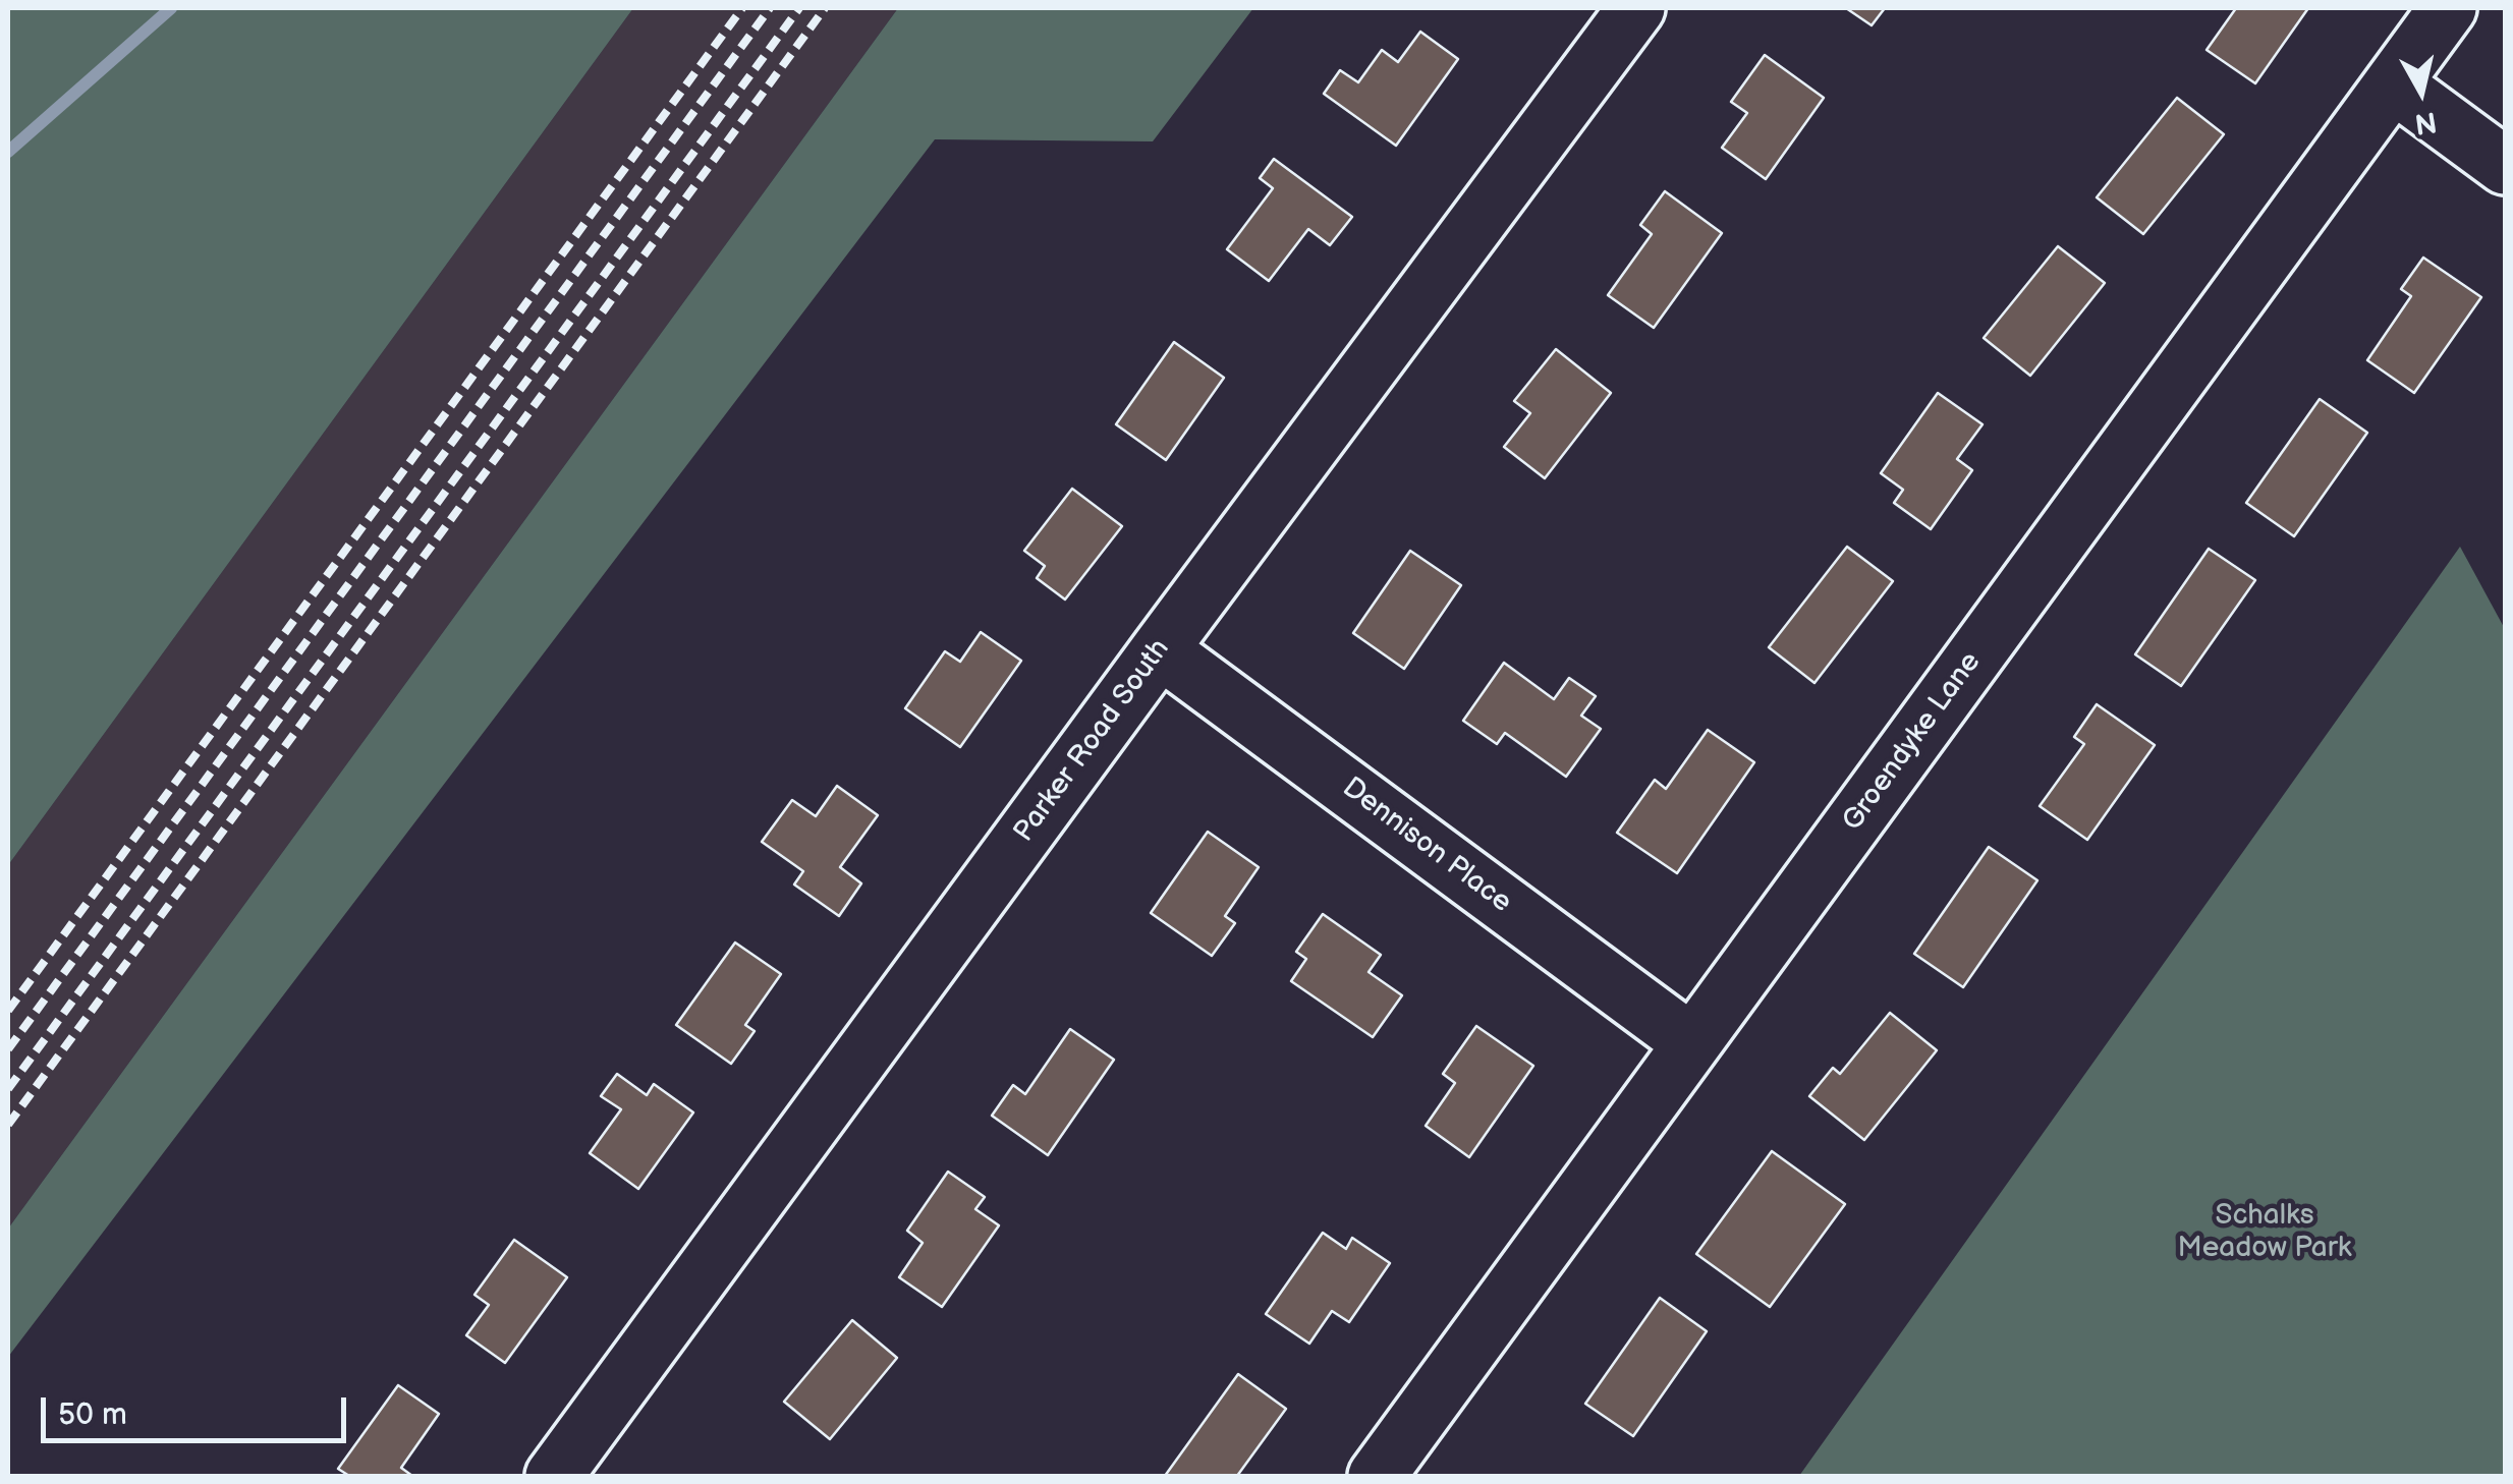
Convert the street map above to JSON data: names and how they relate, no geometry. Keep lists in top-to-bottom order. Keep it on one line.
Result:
{"streets":{"street":["Parker Road South","Groendyke Lane","Dennison Place"]},"crossings":[["Parker Road South","Dennison Place"],["Groendyke Lane","Dennison Place"]],"parks":["Schalks Meadow Park"],"scale_bar":"50 m","north":"bottom"}
